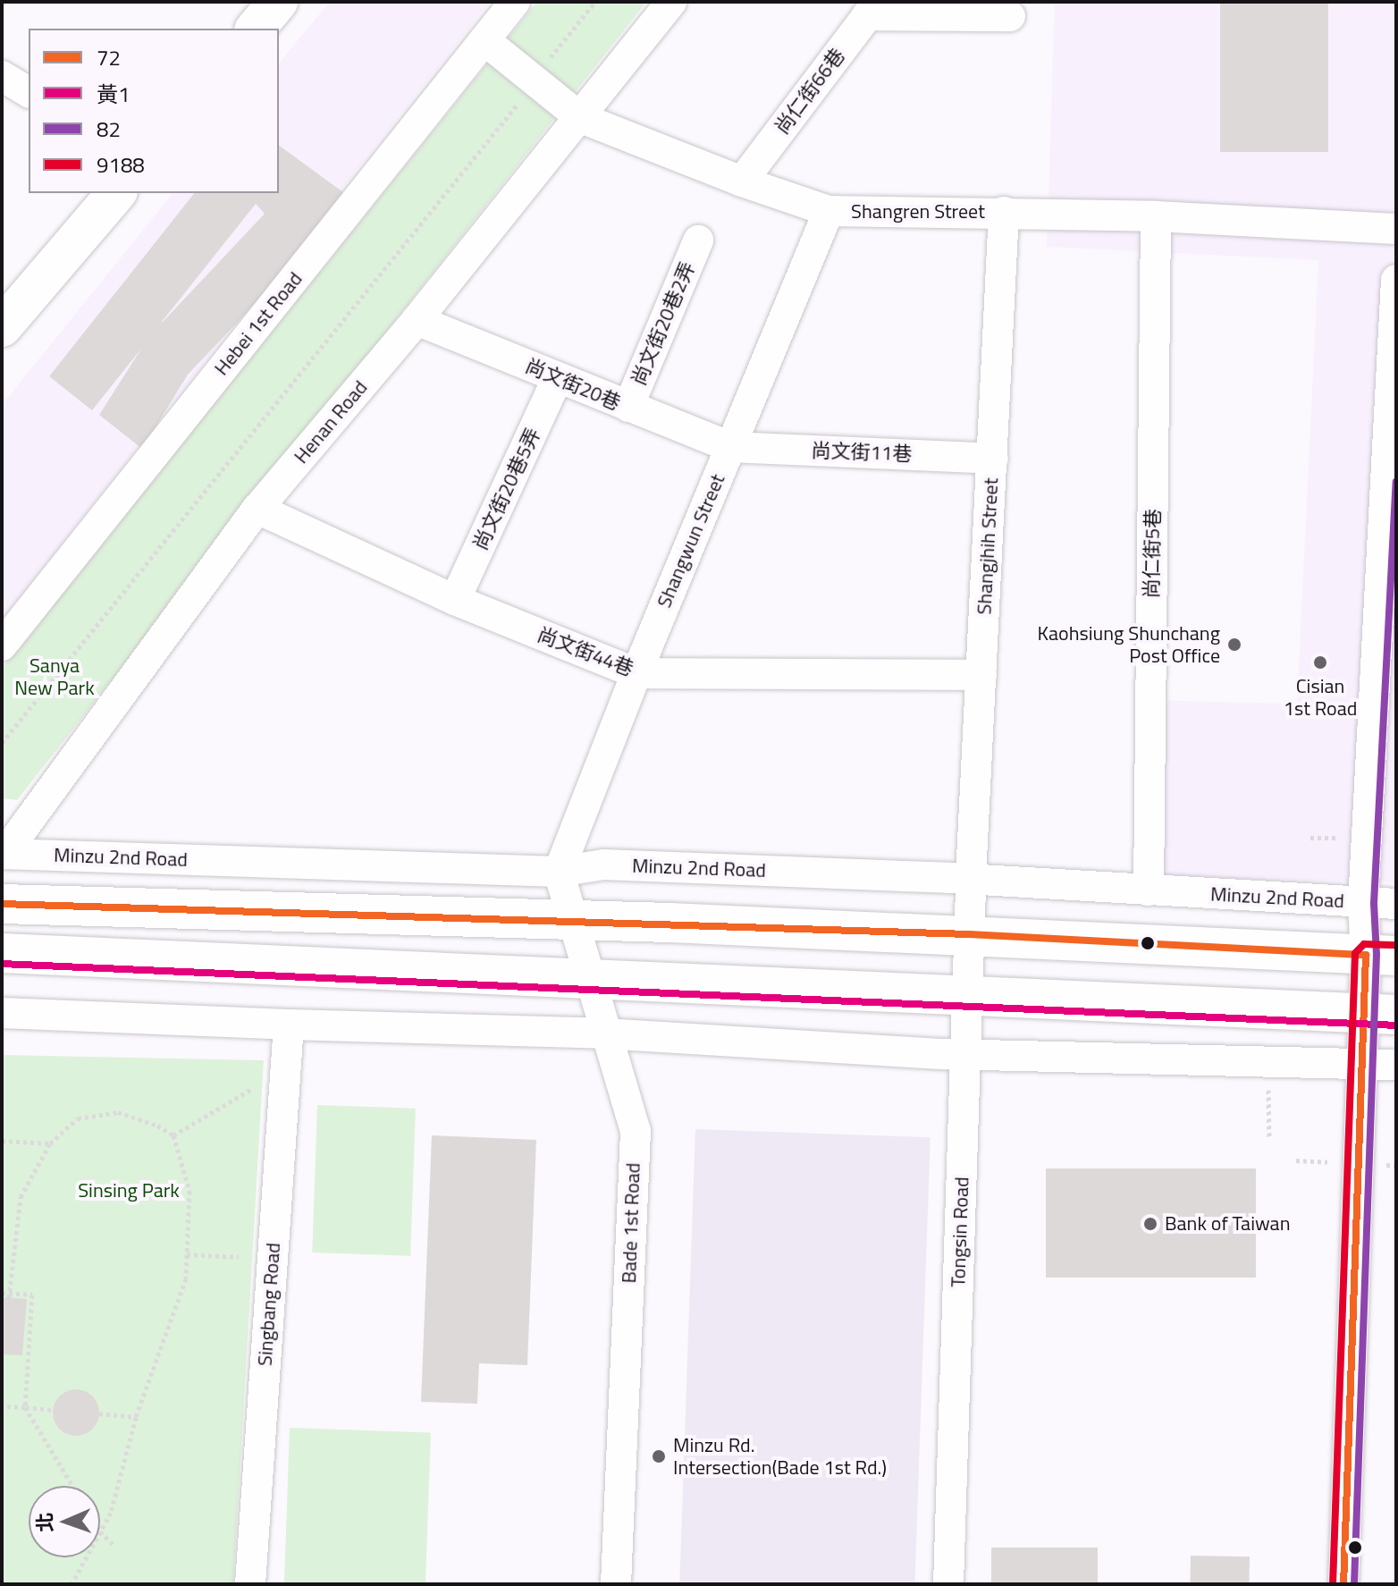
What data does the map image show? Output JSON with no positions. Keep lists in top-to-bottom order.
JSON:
{
  "streets": {
    "street": [
      "尚仁街66巷",
      "Shangren Street",
      "Hebei 1st Road",
      "尚文街20巷2弄",
      "尚文街20巷",
      "Henan Road",
      "尚文街11巷",
      "尚文街20巷5弄",
      "Shangwun Street",
      "Shangjhih Street",
      "尚仁街5巷",
      "尚文街44巷",
      "Minzu 2nd Road",
      "Bade 1st Road",
      "Tongsin Road",
      "Singbang Road"
    ]
  },
  "crossings": [
    ["尚仁街66巷", "Shangren Street"],
    ["Shangren Street", "Hebei 1st Road"],
    ["Shangren Street", "Henan Road"],
    ["Shangren Street", "Shangwun Street"],
    ["Shangren Street", "Shangjhih Street"],
    ["Shangren Street", "尚仁街5巷"],
    ["尚文街20巷2弄", "尚文街20巷"],
    ["尚文街20巷", "Henan Road"],
    ["尚文街20巷", "尚文街11巷"],
    ["尚文街20巷", "尚文街20巷5弄"],
    ["尚文街20巷", "Shangwun Street"],
    ["Henan Road", "尚文街44巷"],
    ["Henan Road", "Minzu 2nd Road"],
    ["尚文街11巷", "Shangwun Street"],
    ["尚文街11巷", "Shangjhih Street"],
    ["尚文街20巷5弄", "尚文街44巷"],
    ["Shangwun Street", "尚文街44巷"],
    ["Shangwun Street", "Minzu 2nd Road"],
    ["Shangwun Street", "Bade 1st Road"],
    ["Shangjhih Street", "尚文街44巷"],
    ["Shangjhih Street", "Minzu 2nd Road"],
    ["Shangjhih Street", "Tongsin Road"],
    ["尚仁街5巷", "Minzu 2nd Road"],
    ["Minzu 2nd Road", "Bade 1st Road"],
    ["Minzu 2nd Road", "Tongsin Road"]
  ],
  "parks": ["Sanya New Park", "Sinsing Park"],
  "places": [
    "Kaohsiung Shunchang Post Office",
    "Cisian 1st Road",
    "Bank of Taiwan",
    "Minzu Rd. Intersection(Bade 1st Rd.)"
  ],
  "lines": [
    "transit line 82",
    "transit line 72",
    "transit line 9188",
    "transit line 黃1"
  ],
  "legend": [
    "72",
    "黃1",
    "82",
    "9188"
  ],
  "north": "left"
}
